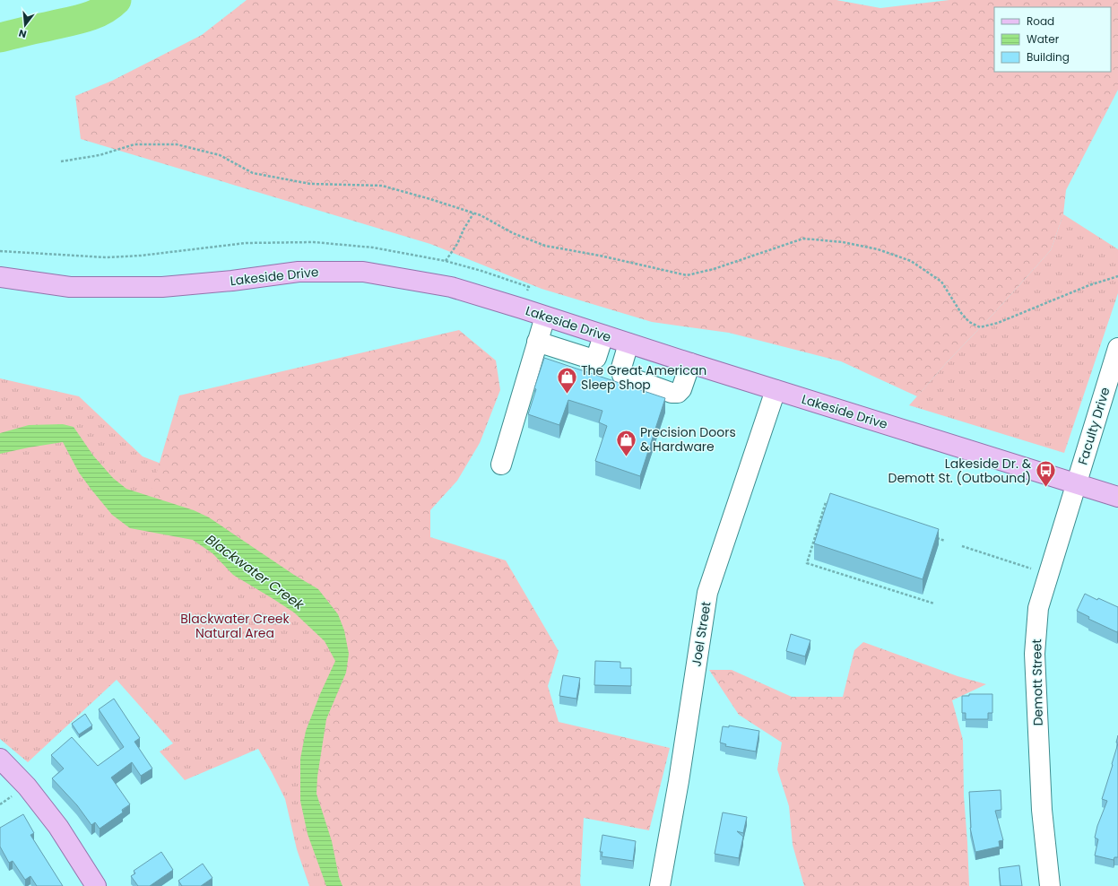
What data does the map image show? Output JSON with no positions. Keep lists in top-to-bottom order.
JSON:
{
  "streets": {
    "main road": ["Lakeside Drive"],
    "street": ["Faculty Drive", "Joel Street", "Demott Street"]
  },
  "crossings": [
    ["Lakeside Drive", "Faculty Drive"],
    ["Lakeside Drive", "Joel Street"],
    ["Lakeside Drive", "Demott Street"],
    ["Faculty Drive", "Demott Street"]
  ],
  "water": ["Blackwater Creek"],
  "parks": ["Blackwater Creek Natural Area"],
  "places": {
    "shop": ["The Great American Sleep Shop", "Precision Doors & Hardware"],
    "bus stop": ["Lakeside Dr. & Demott St. (Outbound)"]
  },
  "legend": ["Road", "Water", "Building"],
  "north": "bottom"
}
